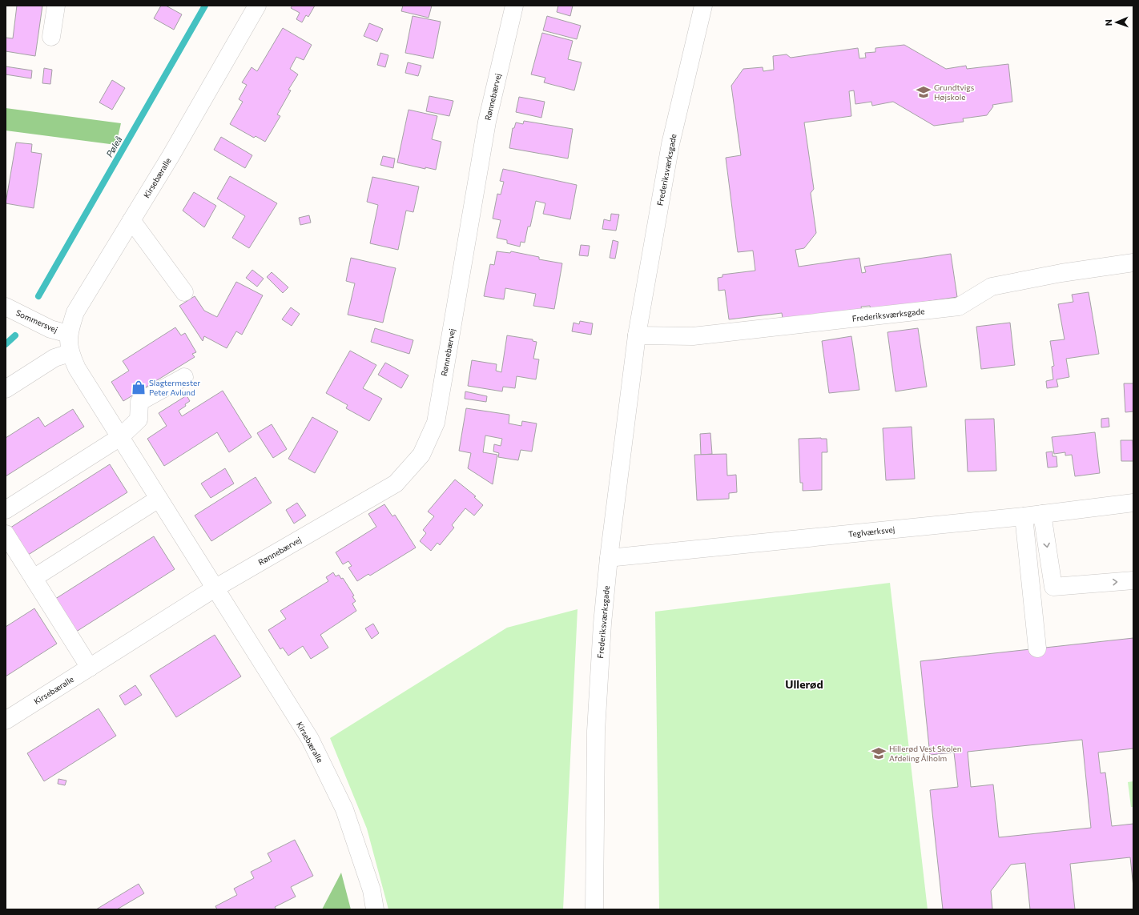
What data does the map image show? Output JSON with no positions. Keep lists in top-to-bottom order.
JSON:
{
  "streets": {
    "street": [
      "Rønnebærvej",
      "Frederiksværksgade",
      "Kirsebæralle",
      "Sommersvej",
      "Teglværksvej"
    ]
  },
  "crossings": [
    ["Rønnebærvej", "Kirsebæralle"],
    ["Frederiksværksgade", "Teglværksvej"],
    ["Kirsebæralle", "Sommersvej"]
  ],
  "districts": ["Ullerød"],
  "water": ["Pøleå"],
  "places": {
    "school or university": ["Grundtvigs Højskole", "Hillerød Vest Skolen Afdeling Ålholm"],
    "shop": ["Slagtermester Peter Avlund"]
  },
  "north": "left"
}
